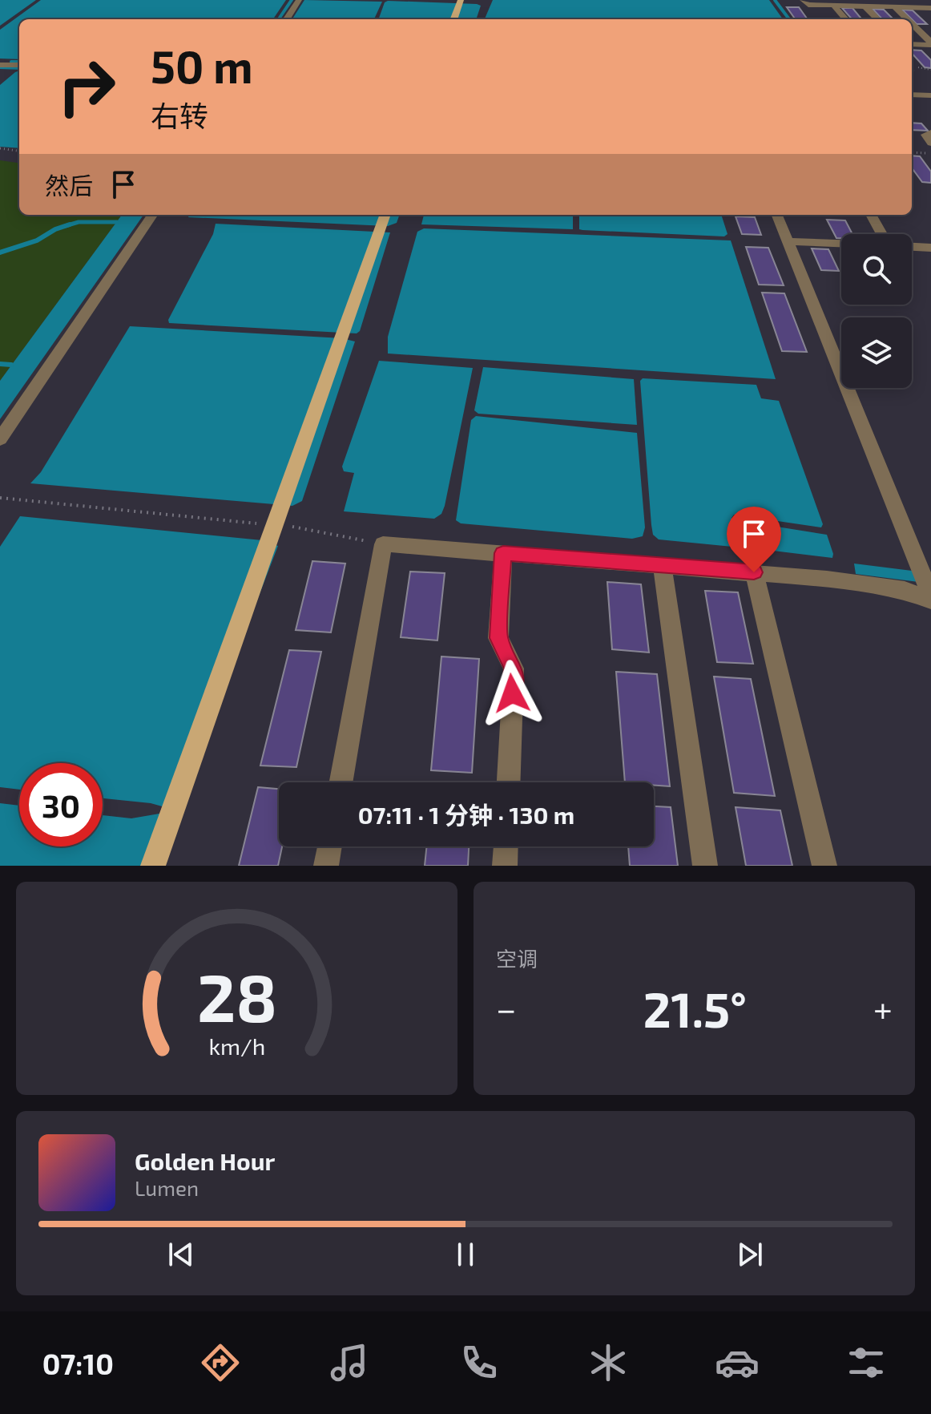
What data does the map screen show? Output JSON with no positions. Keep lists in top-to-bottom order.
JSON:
{
  "page": {
    "turn": ["50 m", "右转"],
    "then": "然后",
    "limit": "30",
    "trip": "07:11 · 1 分钟 · 130 m",
    "tile": "空调",
    "heat": ["−", "21.5°", "+"],
    "song": ["Golden Hour", "Lumen"],
    "tabs": "07:10",
    "gauge": ["28", "km/h"]
  }
}
